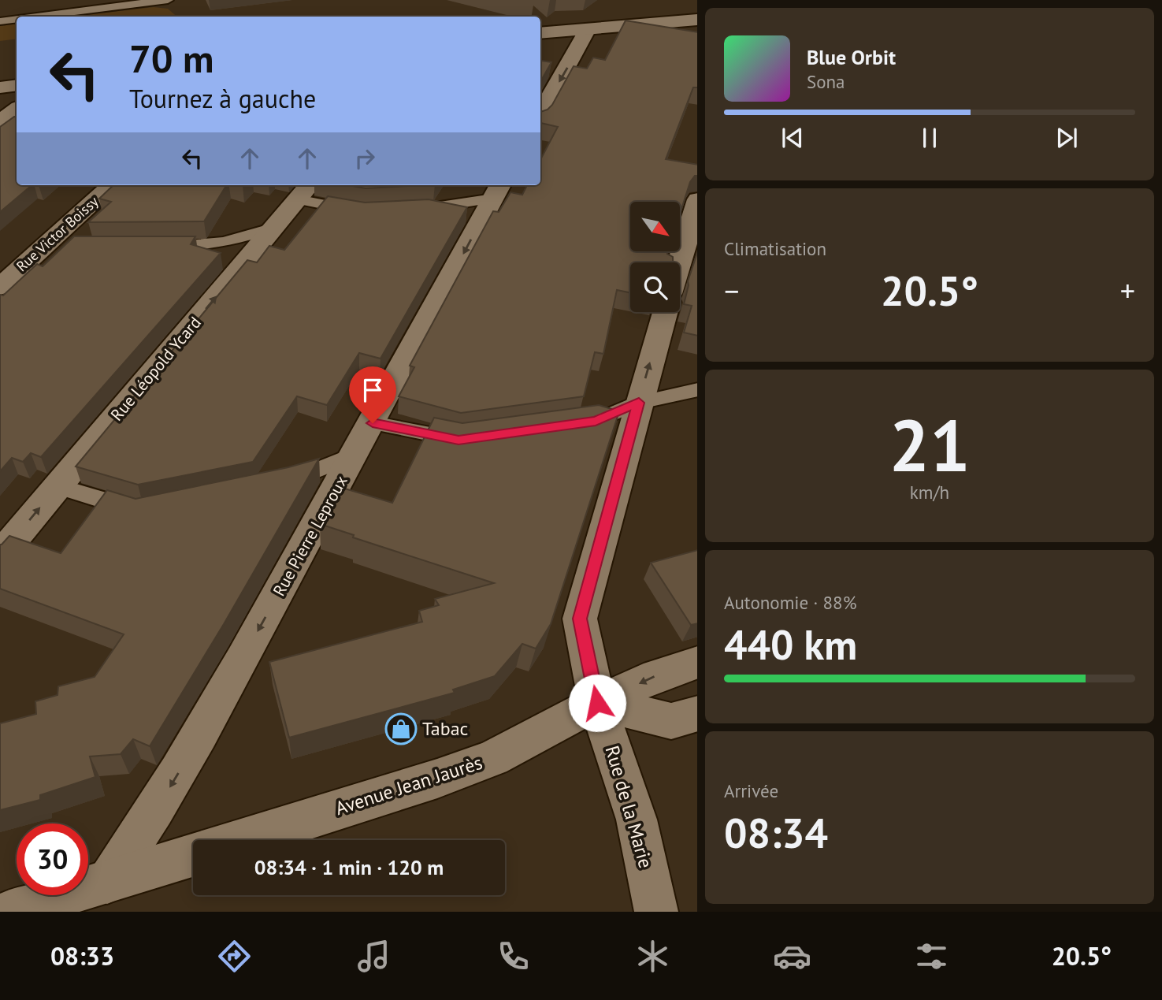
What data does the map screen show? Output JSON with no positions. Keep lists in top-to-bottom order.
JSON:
{
  "streets": {
    "street": [
      "Rue Victor Boissy",
      "Rue Léopold Ycard",
      "Rue Pierre Leproux",
      "Avenue Jean Jaurès",
      "Rue de la Marie"
    ]
  },
  "crossings": [
    ["Avenue Jean Jaurès", "Rue de la Marie"]
  ],
  "one_way": ["Rue Léopold Ycard", "Rue Pierre Leproux"],
  "places": {
    "shop": ["Tabac"]
  },
  "north": "bottom right",
  "page": {
    "turn": ["70 m", "Tournez à gauche"],
    "song": ["Blue Orbit", "Sona"],
    "tile": [
      "Climatisation",
      ["21", "km/h"],
      ["Autonomie · 88%", "440 km"],
      ["Arrivée", "08:34"]
    ],
    "heat": ["−", "20.5°", "+"],
    "limit": "30",
    "trip": "08:34 · 1 min · 120 m",
    "tabs": ["08:33", "20.5°"]
  }
}
